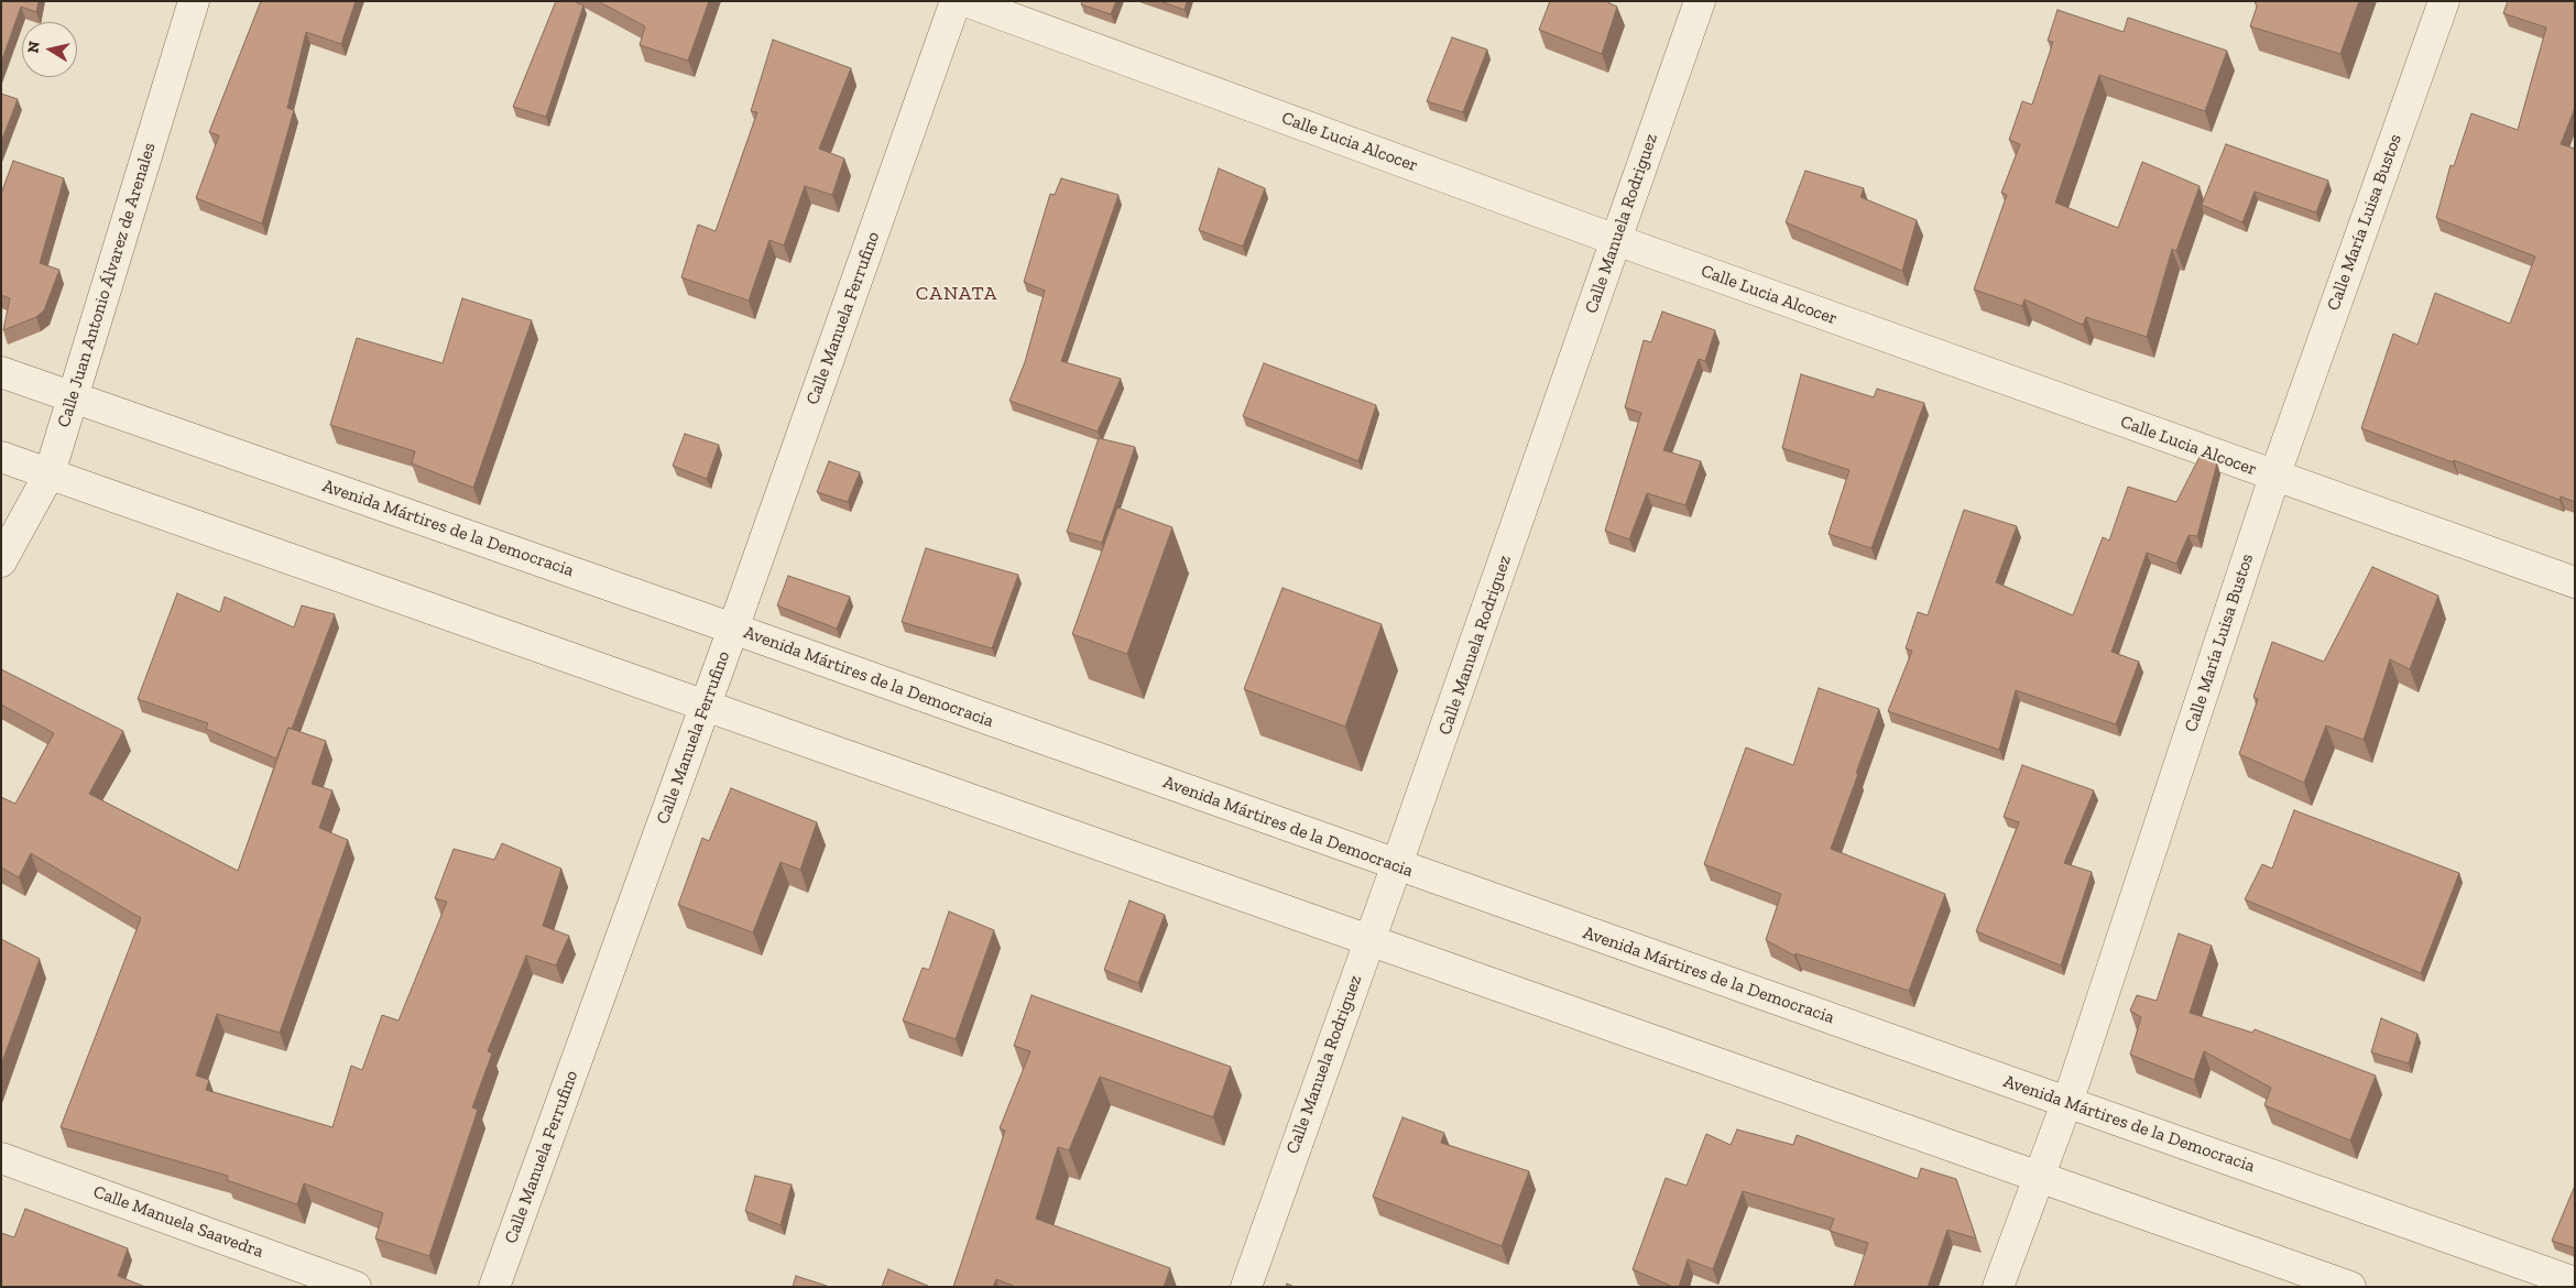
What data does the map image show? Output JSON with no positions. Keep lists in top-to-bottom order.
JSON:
{
  "streets": {
    "street": [
      "Calle Lucia Alcocer",
      "Calle María Luisa Bustos",
      "Calle Manuela Rodriguez",
      "Calle Juan Antonio Álvarez de Arenales",
      "Calle Manuela Ferrufino",
      "Avenida Mártires de la Democracia",
      "Calle Manuela Saavedra"
    ]
  },
  "crossings": [
    ["Calle Lucia Alcocer", "Calle María Luisa Bustos"],
    ["Calle Lucia Alcocer", "Calle Manuela Rodriguez"],
    ["Calle María Luisa Bustos", "Avenida Mártires de la Democracia"],
    ["Calle Manuela Rodriguez", "Avenida Mártires de la Democracia"],
    ["Calle Juan Antonio Álvarez de Arenales", "Avenida Mártires de la Democracia"],
    ["Calle Manuela Ferrufino", "Avenida Mártires de la Democracia"]
  ],
  "districts": ["CANATA"],
  "north": "left"
}
